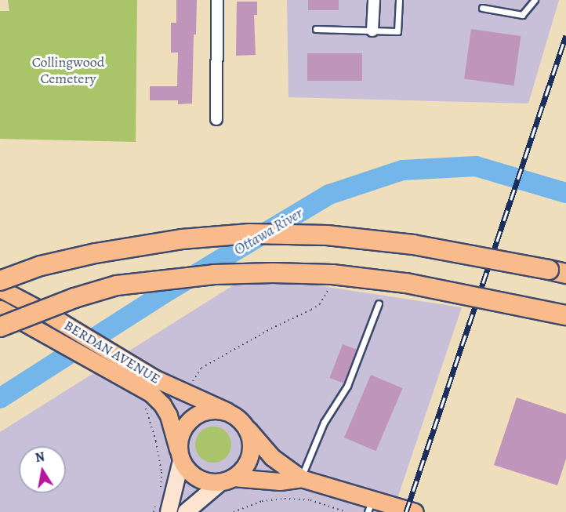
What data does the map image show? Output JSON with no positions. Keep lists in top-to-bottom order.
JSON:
{
  "streets": {
    "main road": ["BERDAN AVENUE"]
  },
  "water": ["Ottawa River"],
  "parks": ["Collingwood Cemetery"],
  "north": "top"
}
